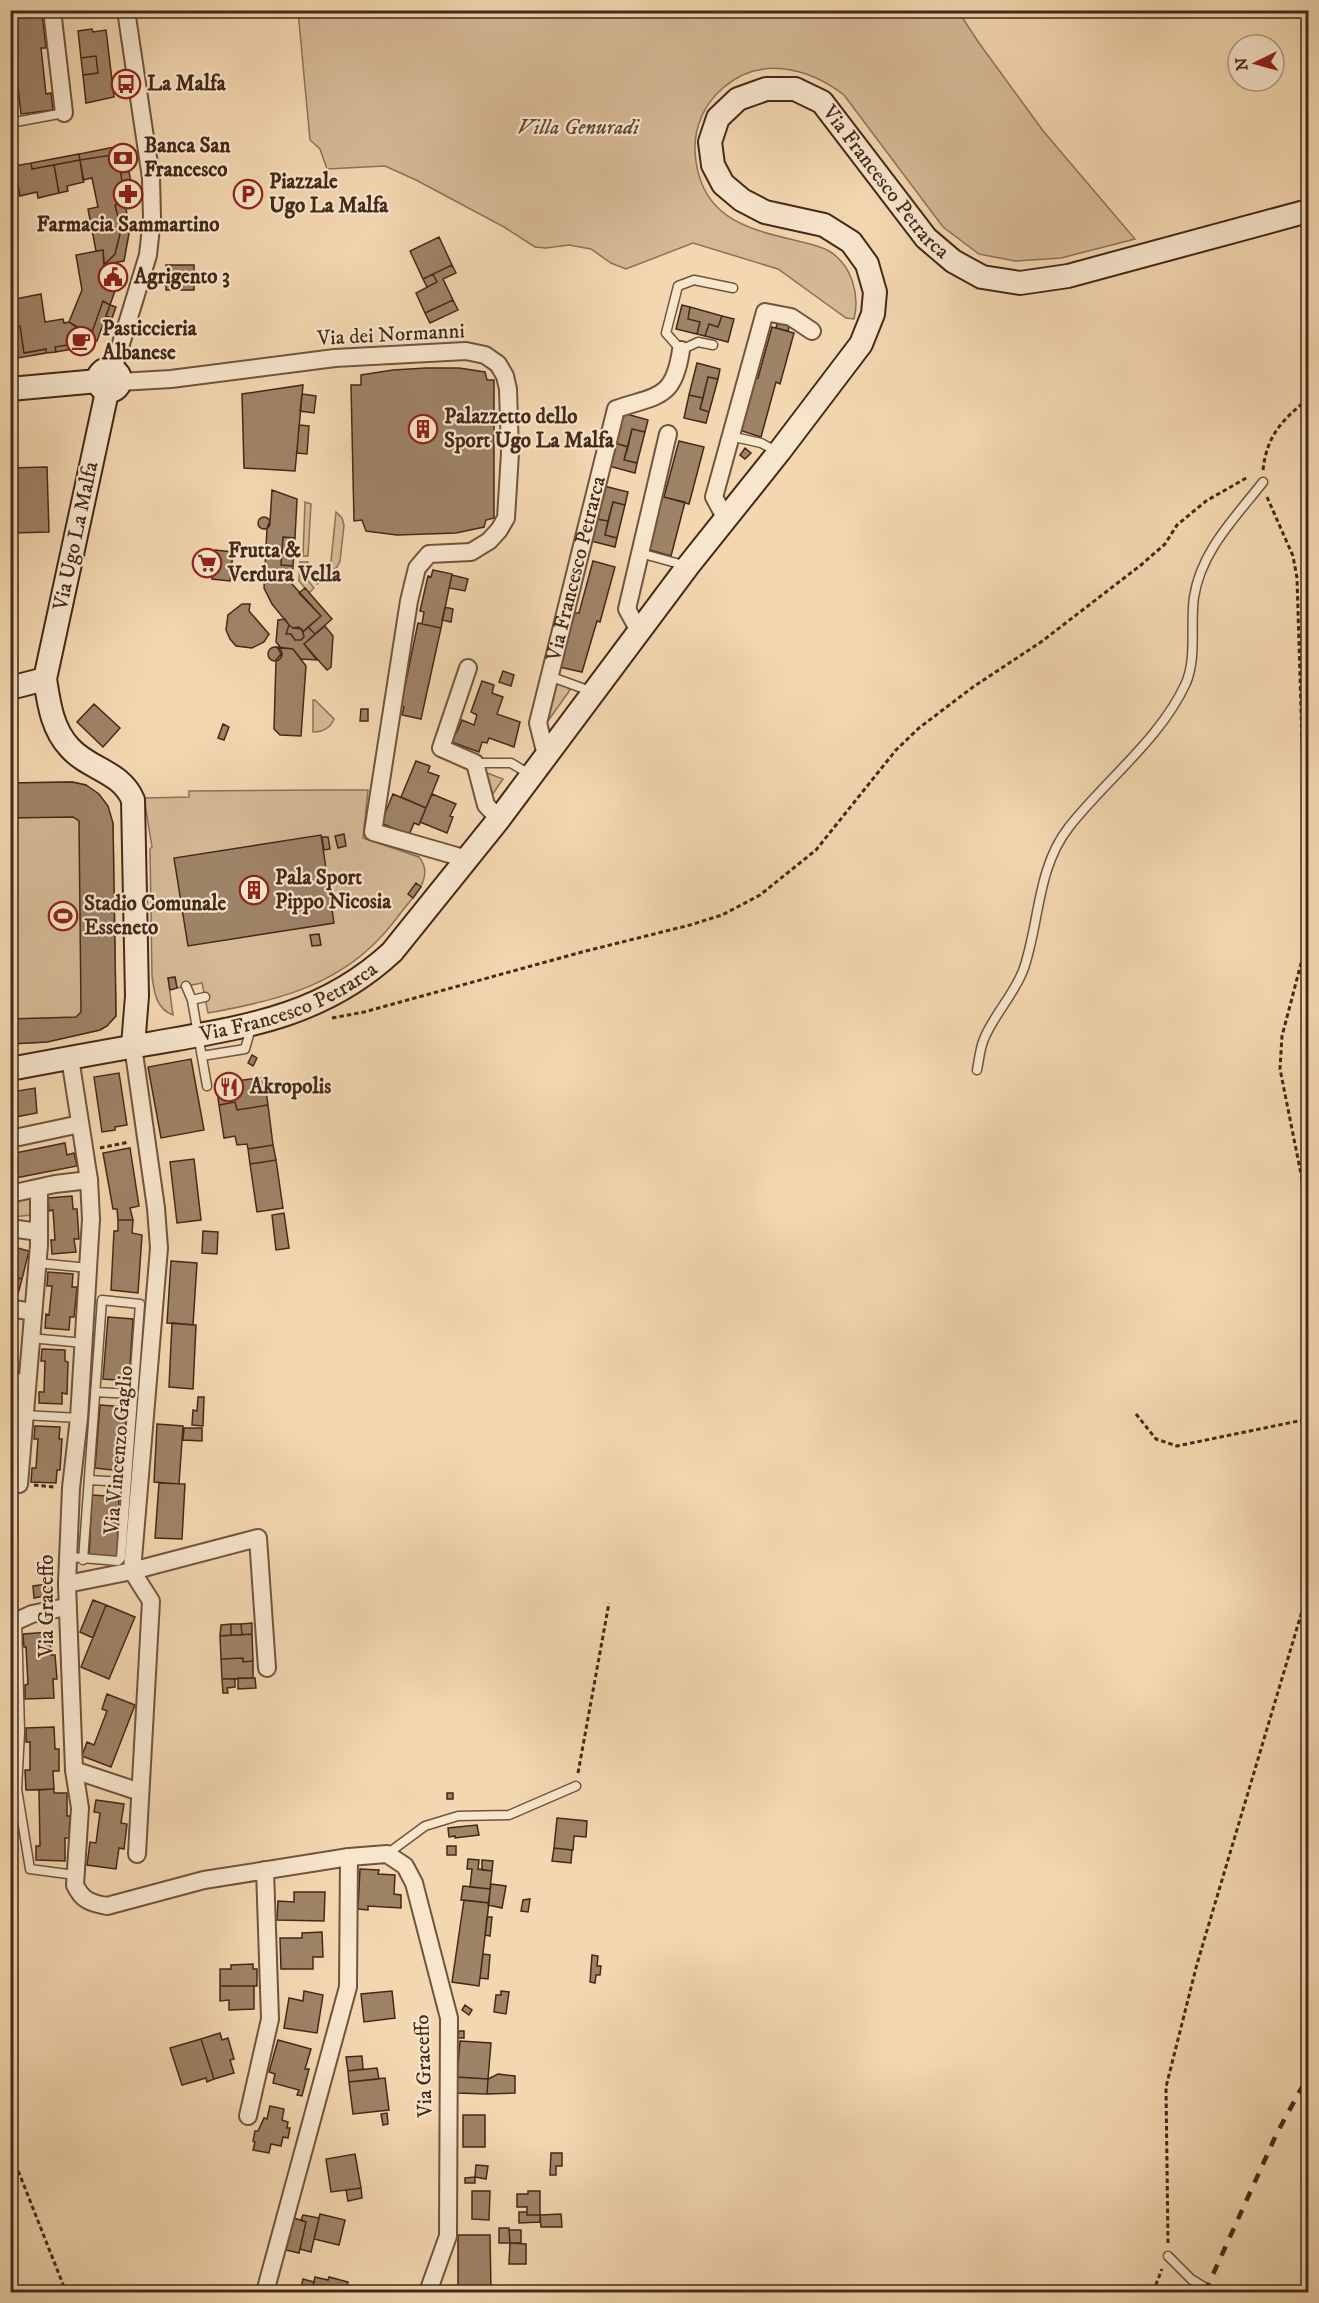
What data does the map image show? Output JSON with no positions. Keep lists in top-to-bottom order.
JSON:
{
  "streets": {
    "main road": ["Via Francesco Petrarca", "Via Ugo La Malfa"],
    "street": ["Via dei Normanni", "Via Vincenzo Gaglio", "Via Graceffo"]
  },
  "crossings": [
    ["Via Francesco Petrarca", "Via dei Normanni"],
    ["Via Francesco Petrarca", "Via Vincenzo Gaglio"],
    ["Via Francesco Petrarca", "Via Graceffo"],
    ["Via dei Normanni", "Via Ugo La Malfa"]
  ],
  "parks": ["Villa Genuradi"],
  "places": {
    "bus stop": ["La Malfa"],
    "bank": ["Banca San Francesco"],
    "pharmacy": ["Farmacia Sammartino"],
    "parking": ["Piazzale Ugo La Malfa"],
    "public building": ["Agrigento 3"],
    "cafe": ["Pasticcieria Albanese"],
    "building": ["Palazzetto dello Sport Ugo La Malfa", "Pala Sport Pippo Nicosia"],
    "supermarket": ["Frutta & Verdura Vella"],
    "sports": ["Stadio Comunale Esseneto"],
    "restaurant": ["Akropolis"]
  },
  "north": "left"
}
